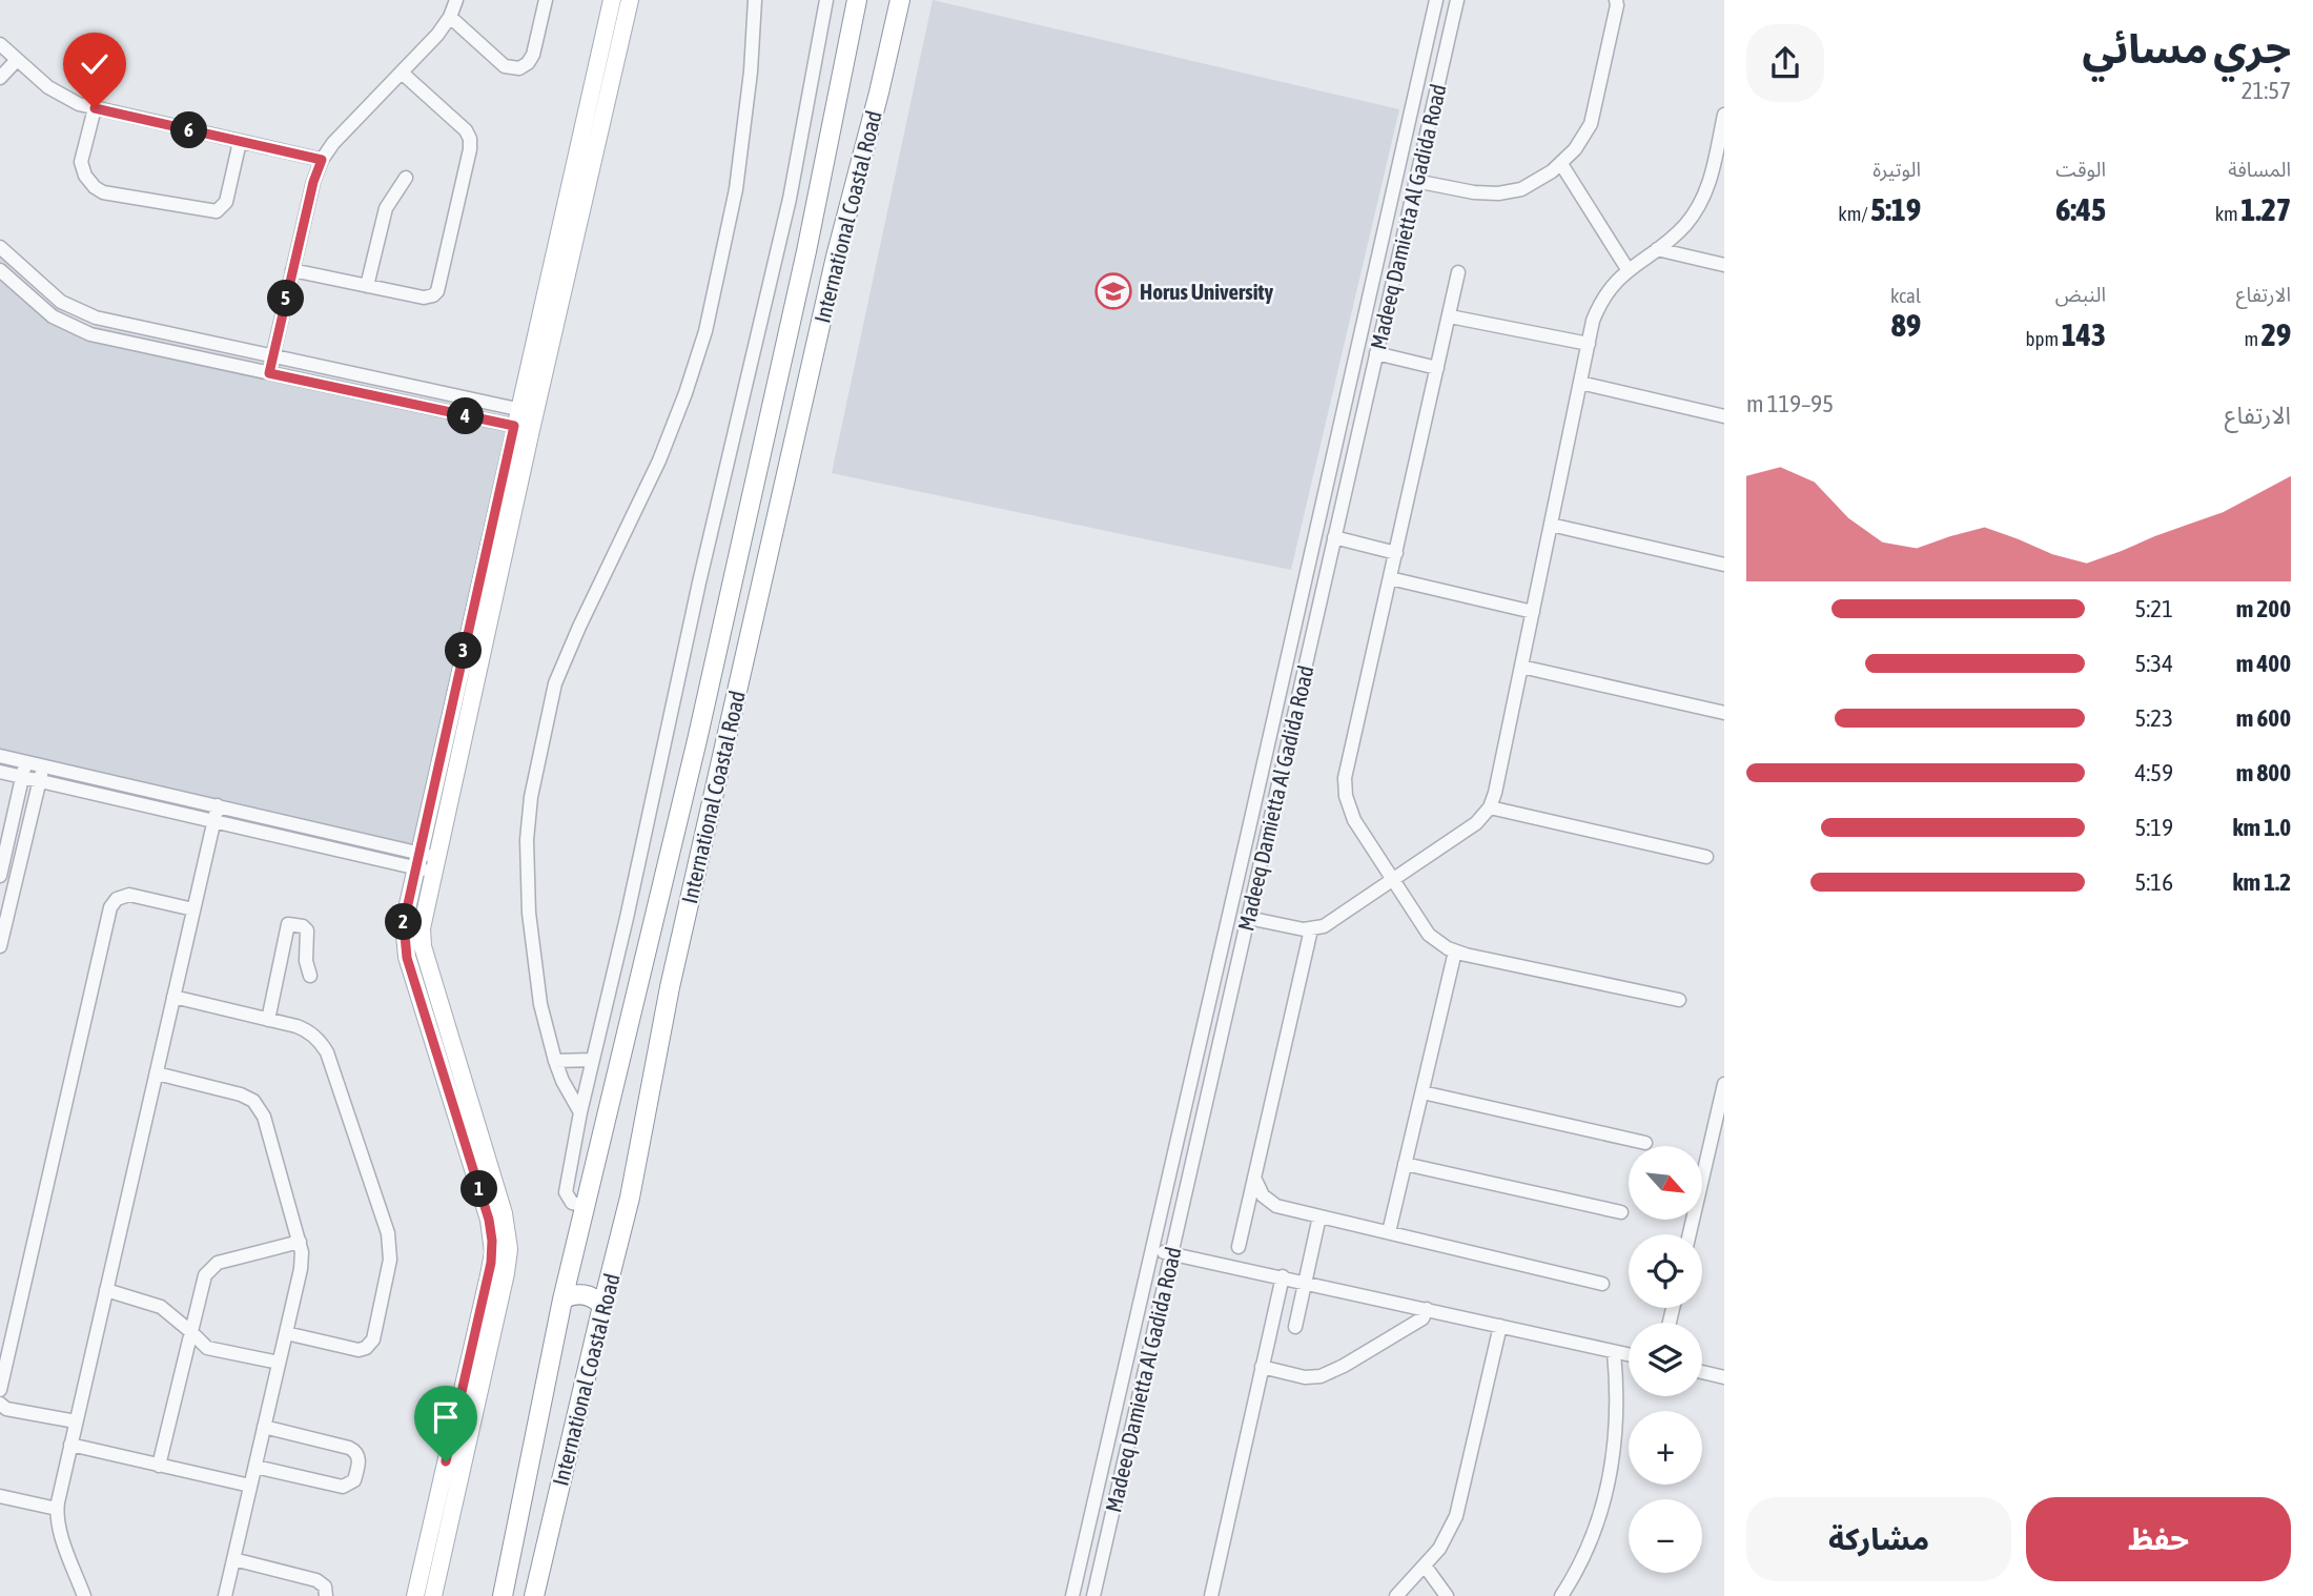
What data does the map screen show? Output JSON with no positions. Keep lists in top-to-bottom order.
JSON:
{
  "streets": {
    "highway": ["International Coastal Road"],
    "street": ["Madeeq Damietta Al Gadida Road"]
  },
  "places": {
    "school or university": ["Horus University"]
  },
  "north": "bottom right",
  "page": {
    "heading": ["جري مسائي", "21:57"],
    "pins": [
      "6",
      "5",
      "4",
      "3",
      "2",
      "1"
    ],
    "stats": [
      ["المسافة", "1.27 km"],
      ["الوقت", "6:45"],
      ["الوتيرة", "5:19 /km"],
      ["الارتفاع", "29 m"],
      ["النبض", "143 bpm"],
      ["kcal", "89"]
    ],
    "chart": ["الارتفاع", "95–119 m"],
    "list": [
      {
        "name": "200 m",
        "note": "5:21"
      },
      {
        "name": "400 m",
        "note": "5:34"
      },
      {
        "name": "600 m",
        "note": "5:23"
      },
      {
        "name": "800 m",
        "note": "4:59"
      },
      {
        "name": "1.0 km",
        "note": "5:19"
      },
      {
        "name": "1.2 km",
        "note": "5:16"
      }
    ],
    "map_buttons": ["+", "−"],
    "buttons": ["حفظ", "مشاركة"]
  }
}
